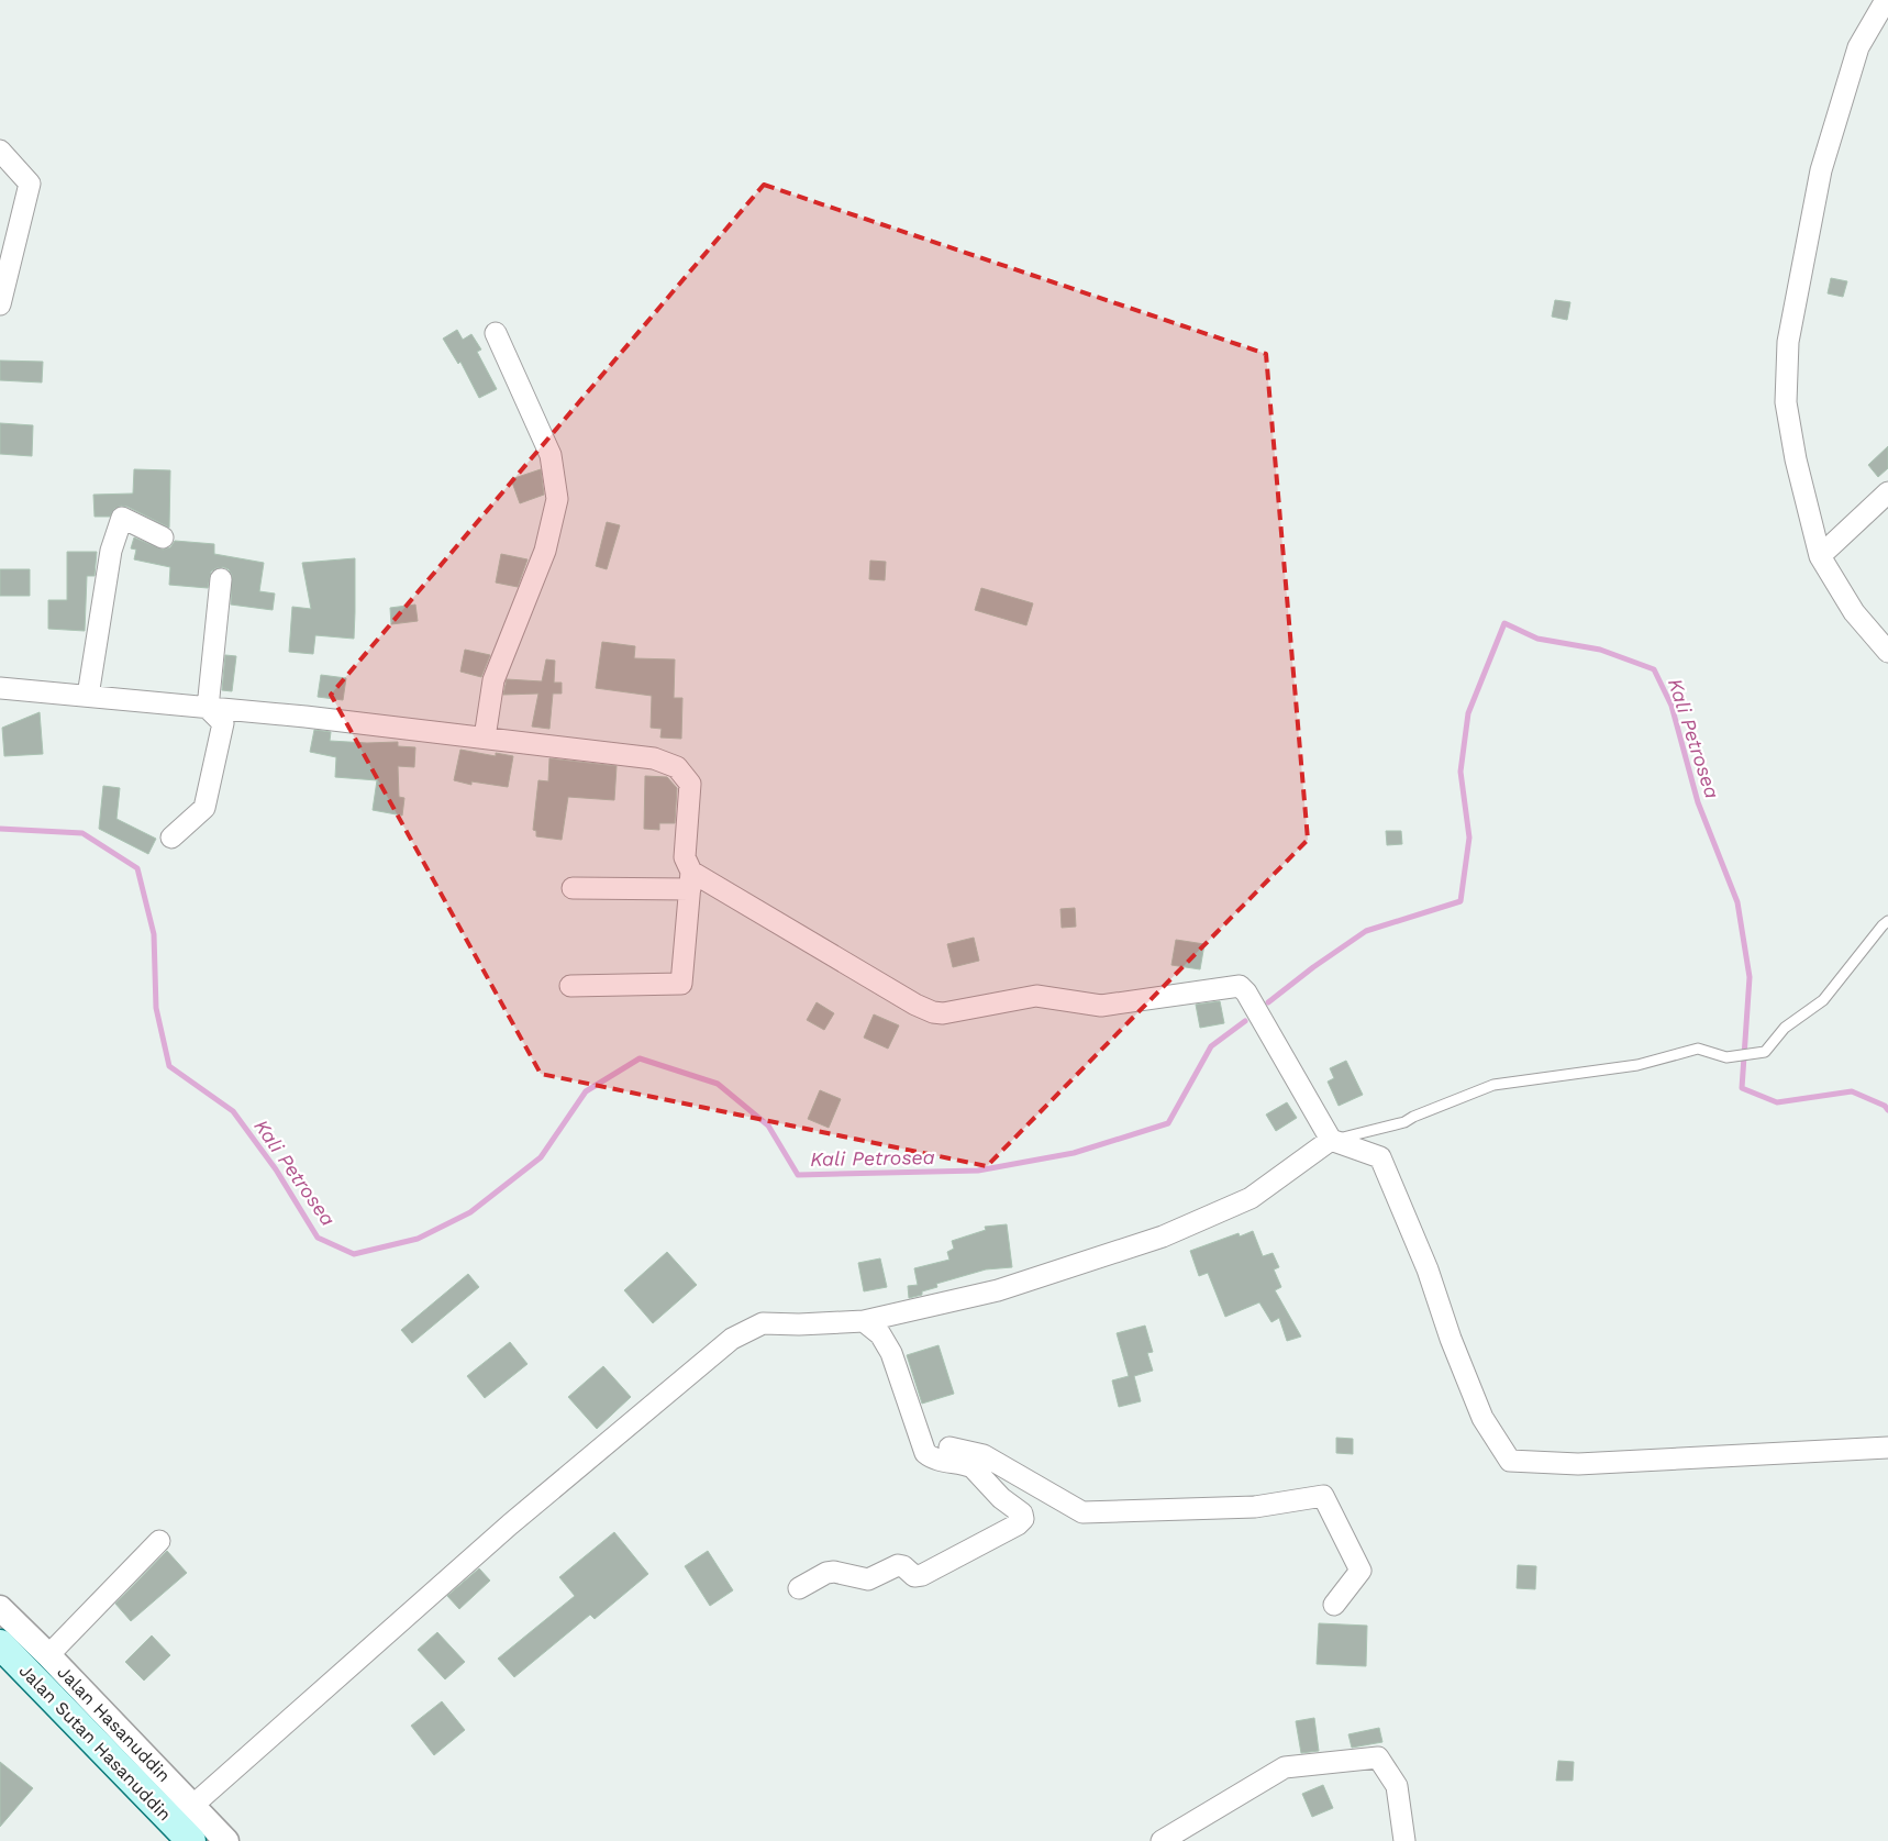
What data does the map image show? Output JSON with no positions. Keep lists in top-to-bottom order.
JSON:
{
  "streets": {
    "main road": ["Jalan Sutan Hasanuddin"],
    "street": ["Jalan Hasanuddin"]
  },
  "water": ["Kali Petrosea"]
}
